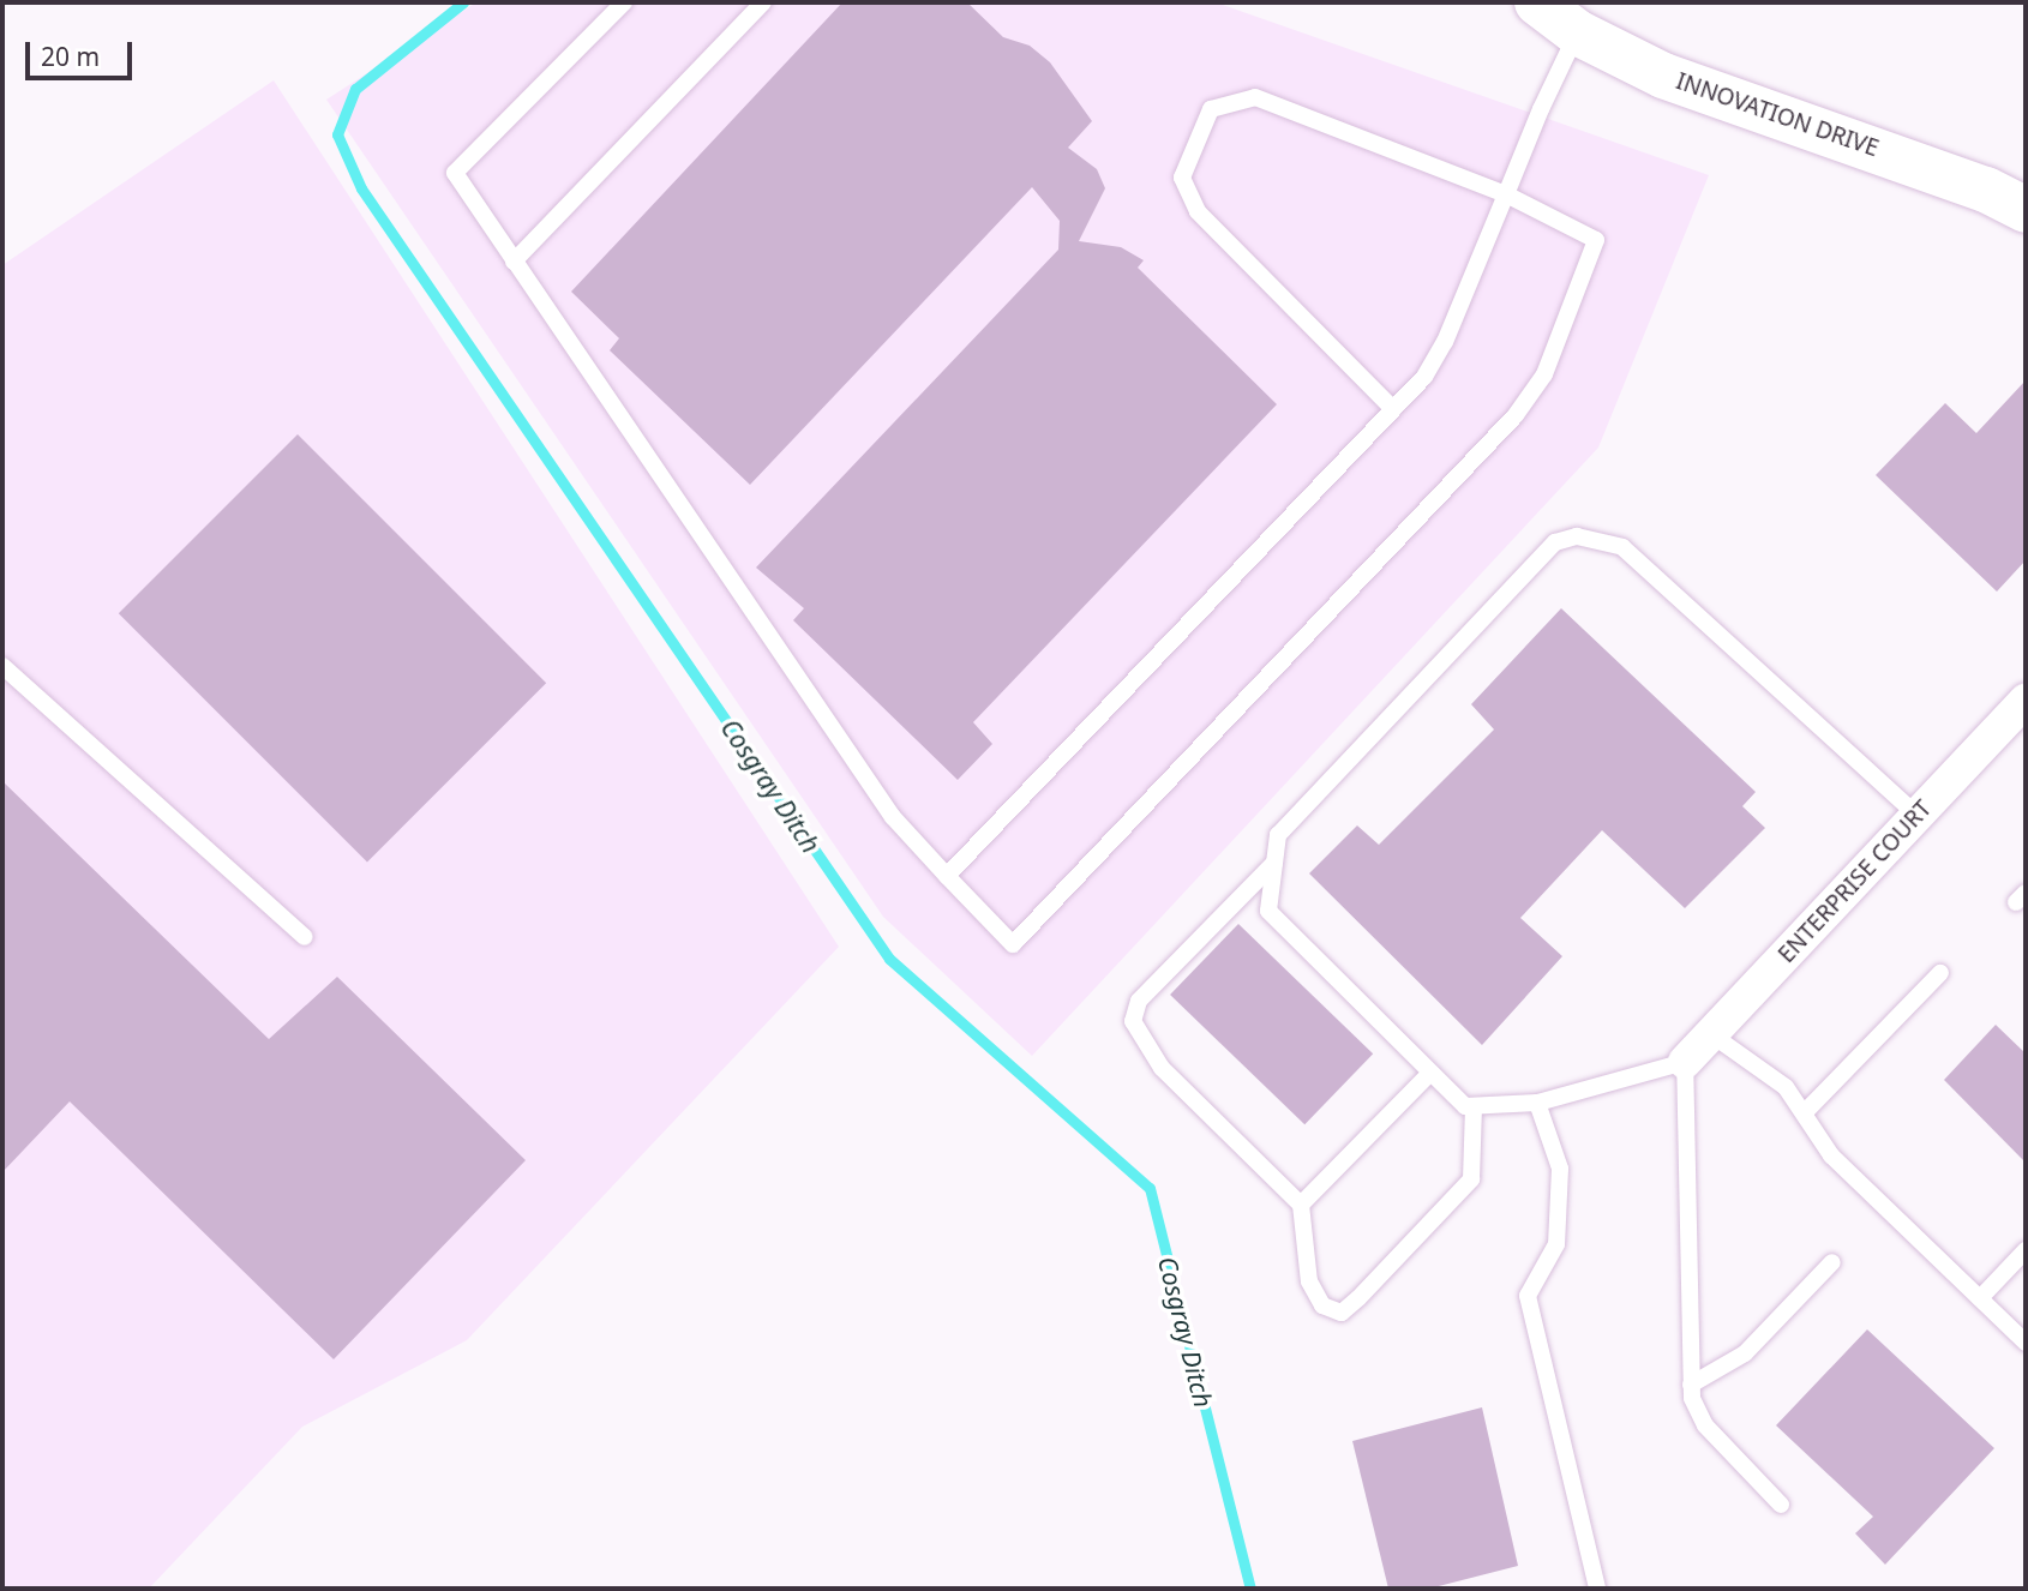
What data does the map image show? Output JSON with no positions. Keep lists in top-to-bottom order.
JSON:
{
  "streets": {
    "street": ["INNOVATION DRIVE", "ENTERPRISE COURT"]
  },
  "water": ["Cosgray Ditch"],
  "scale_bar": "20 m"
}
